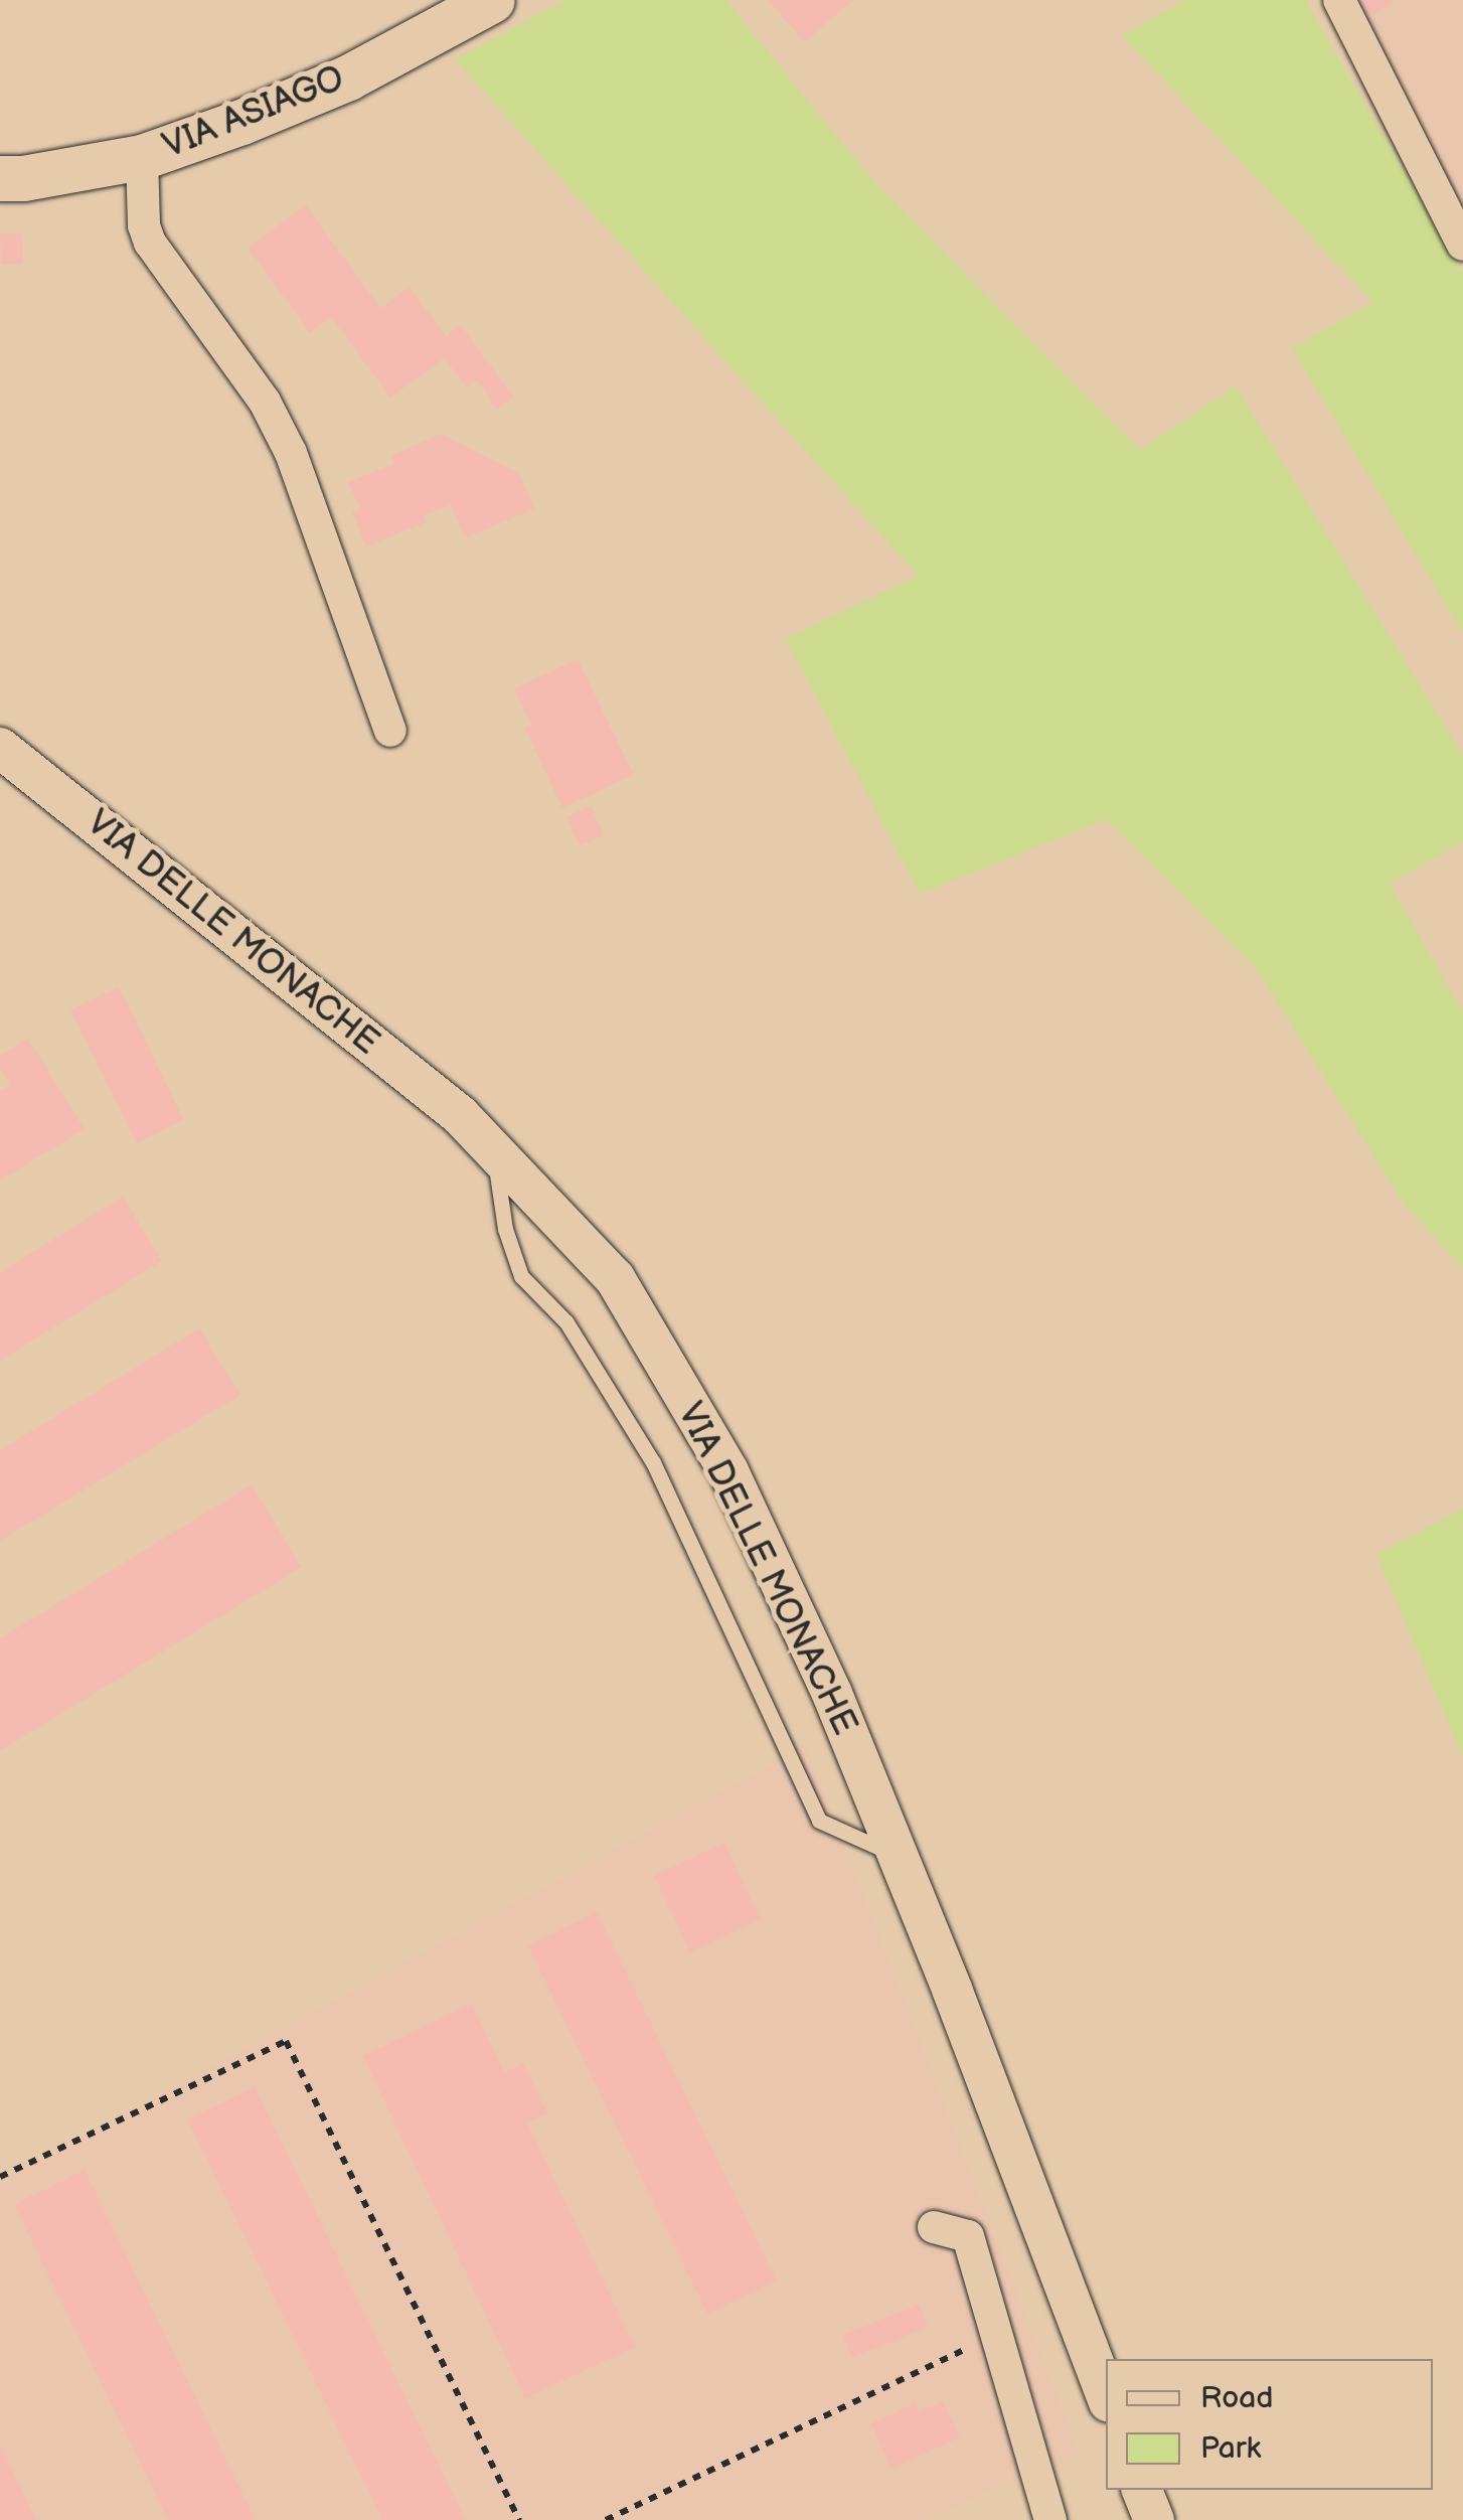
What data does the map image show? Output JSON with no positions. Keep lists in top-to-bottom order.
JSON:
{
  "streets": {
    "main road": ["VIA ASIAGO"],
    "street": ["VIA DELLE MONACHE"]
  },
  "legend": ["Road", "Park"]
}
